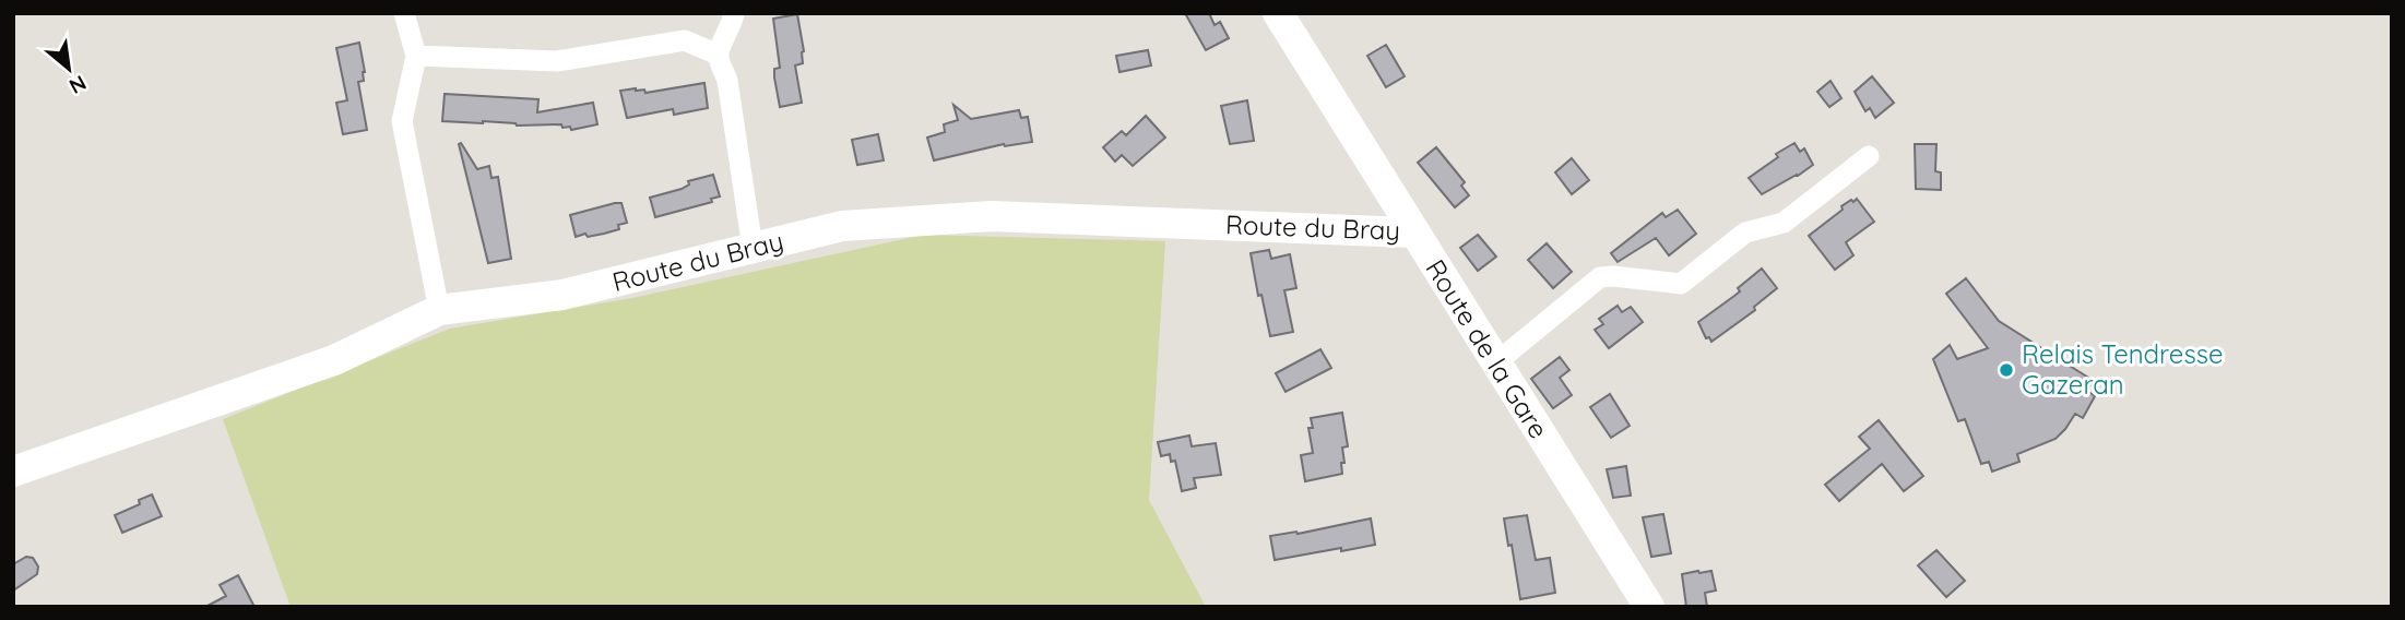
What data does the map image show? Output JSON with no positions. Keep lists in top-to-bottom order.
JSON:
{
  "streets": {
    "street": ["Route du Bray", "Route de la Gare"]
  },
  "crossings": [
    ["Route du Bray", "Route de la Gare"]
  ],
  "places": ["Relais Tendresse Gazeran"],
  "north": "bottom right"
}
